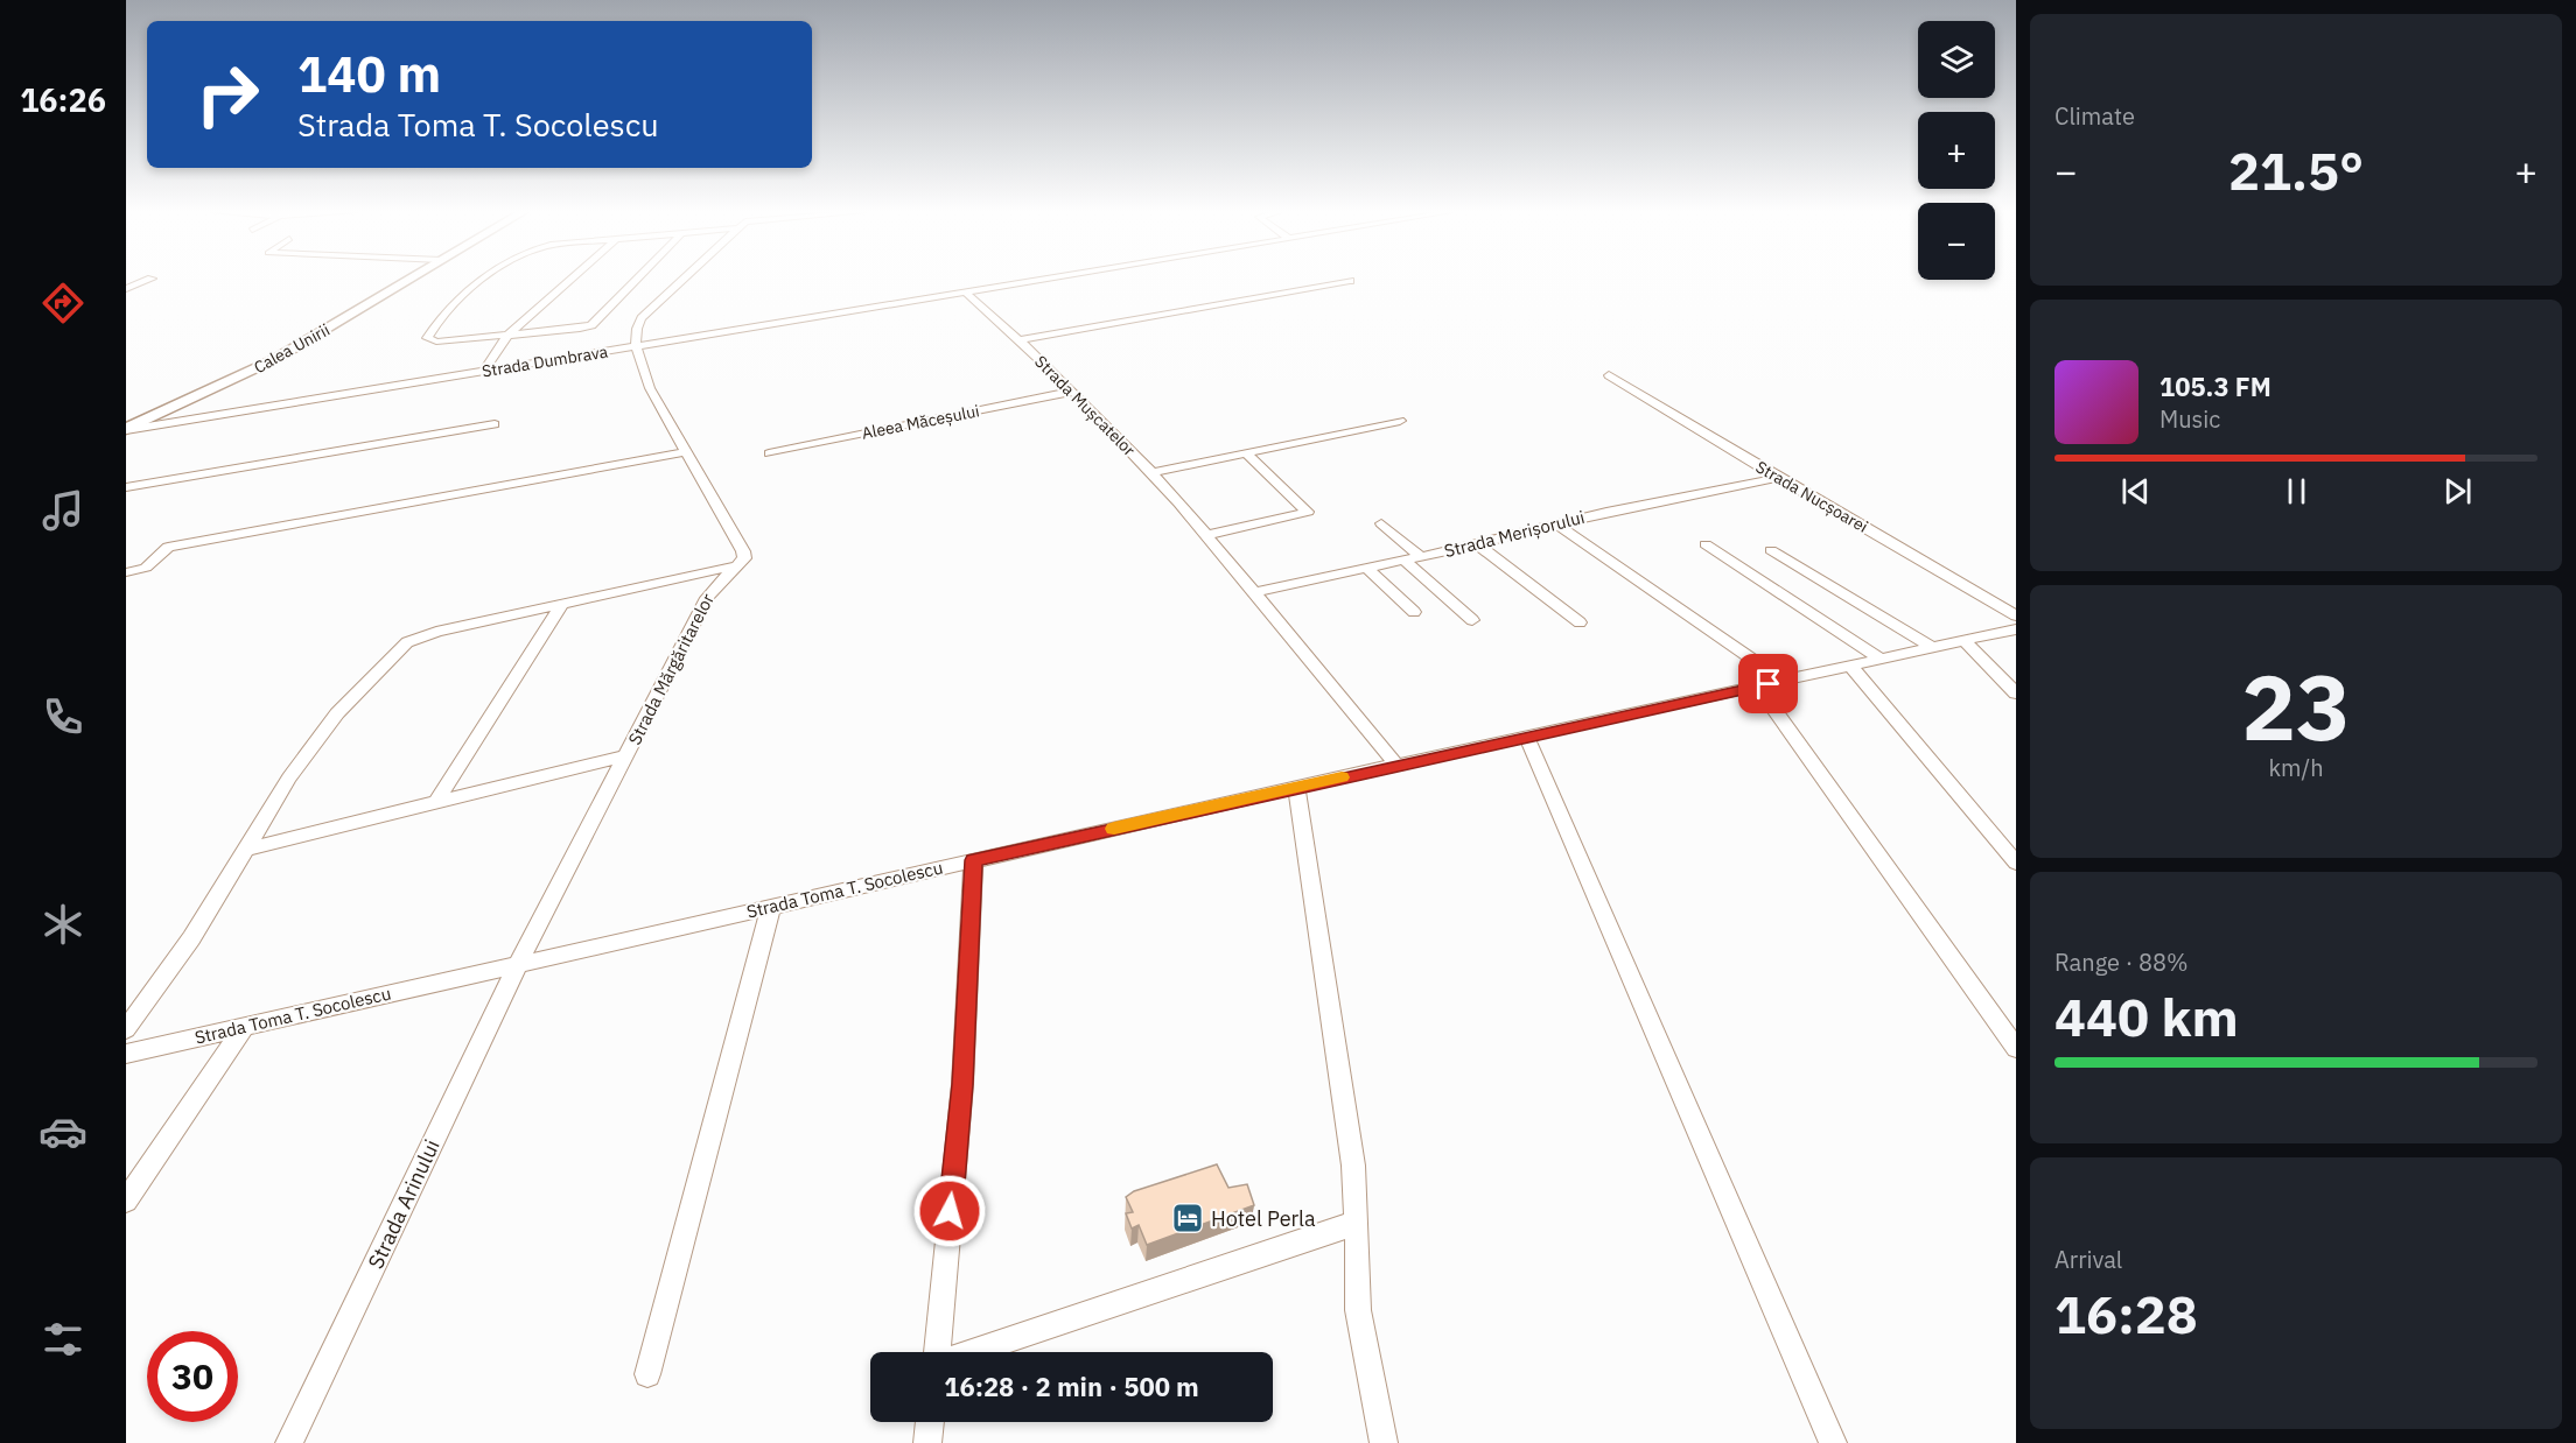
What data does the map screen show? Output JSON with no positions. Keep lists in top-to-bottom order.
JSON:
{
  "streets": {
    "main road": ["Calea Unirii"],
    "street": [
      "Strada Dumbrava",
      "Strada Mușcatelor",
      "Aleea Măceșului",
      "Strada Nucșoarei",
      "Strada Merișorului",
      "Strada Mărgăritarelor",
      "Strada Toma T. Socolescu",
      "Strada Arinului"
    ]
  },
  "crossings": [
    ["Calea Unirii", "Strada Dumbrava"],
    ["Strada Dumbrava", "Strada Mușcatelor"],
    ["Strada Mușcatelor", "Aleea Măceșului"],
    ["Strada Mușcatelor", "Strada Merișorului"],
    ["Strada Mușcatelor", "Strada Toma T. Socolescu"],
    ["Strada Nucșoarei", "Strada Merișorului"],
    ["Strada Mărgăritarelor", "Strada Toma T. Socolescu"],
    ["Strada Mărgăritarelor", "Strada Arinului"],
    ["Strada Toma T. Socolescu", "Strada Arinului"]
  ],
  "places": {
    "hotel": ["Hotel Perla"]
  },
  "page": {
    "tabs": "16:26",
    "tile": [
      "Climate",
      ["23", "km/h"],
      ["Range · 88%", "440 km"],
      ["Arrival", "16:28"]
    ],
    "map_buttons": ["+", "−"],
    "turn": ["140 m", "Strada Toma T. Socolescu"],
    "heat": ["−", "21.5°", "+"],
    "song": ["105.3 FM", "Music"],
    "limit": "30",
    "trip": "16:28 · 2 min · 500 m"
  }
}
